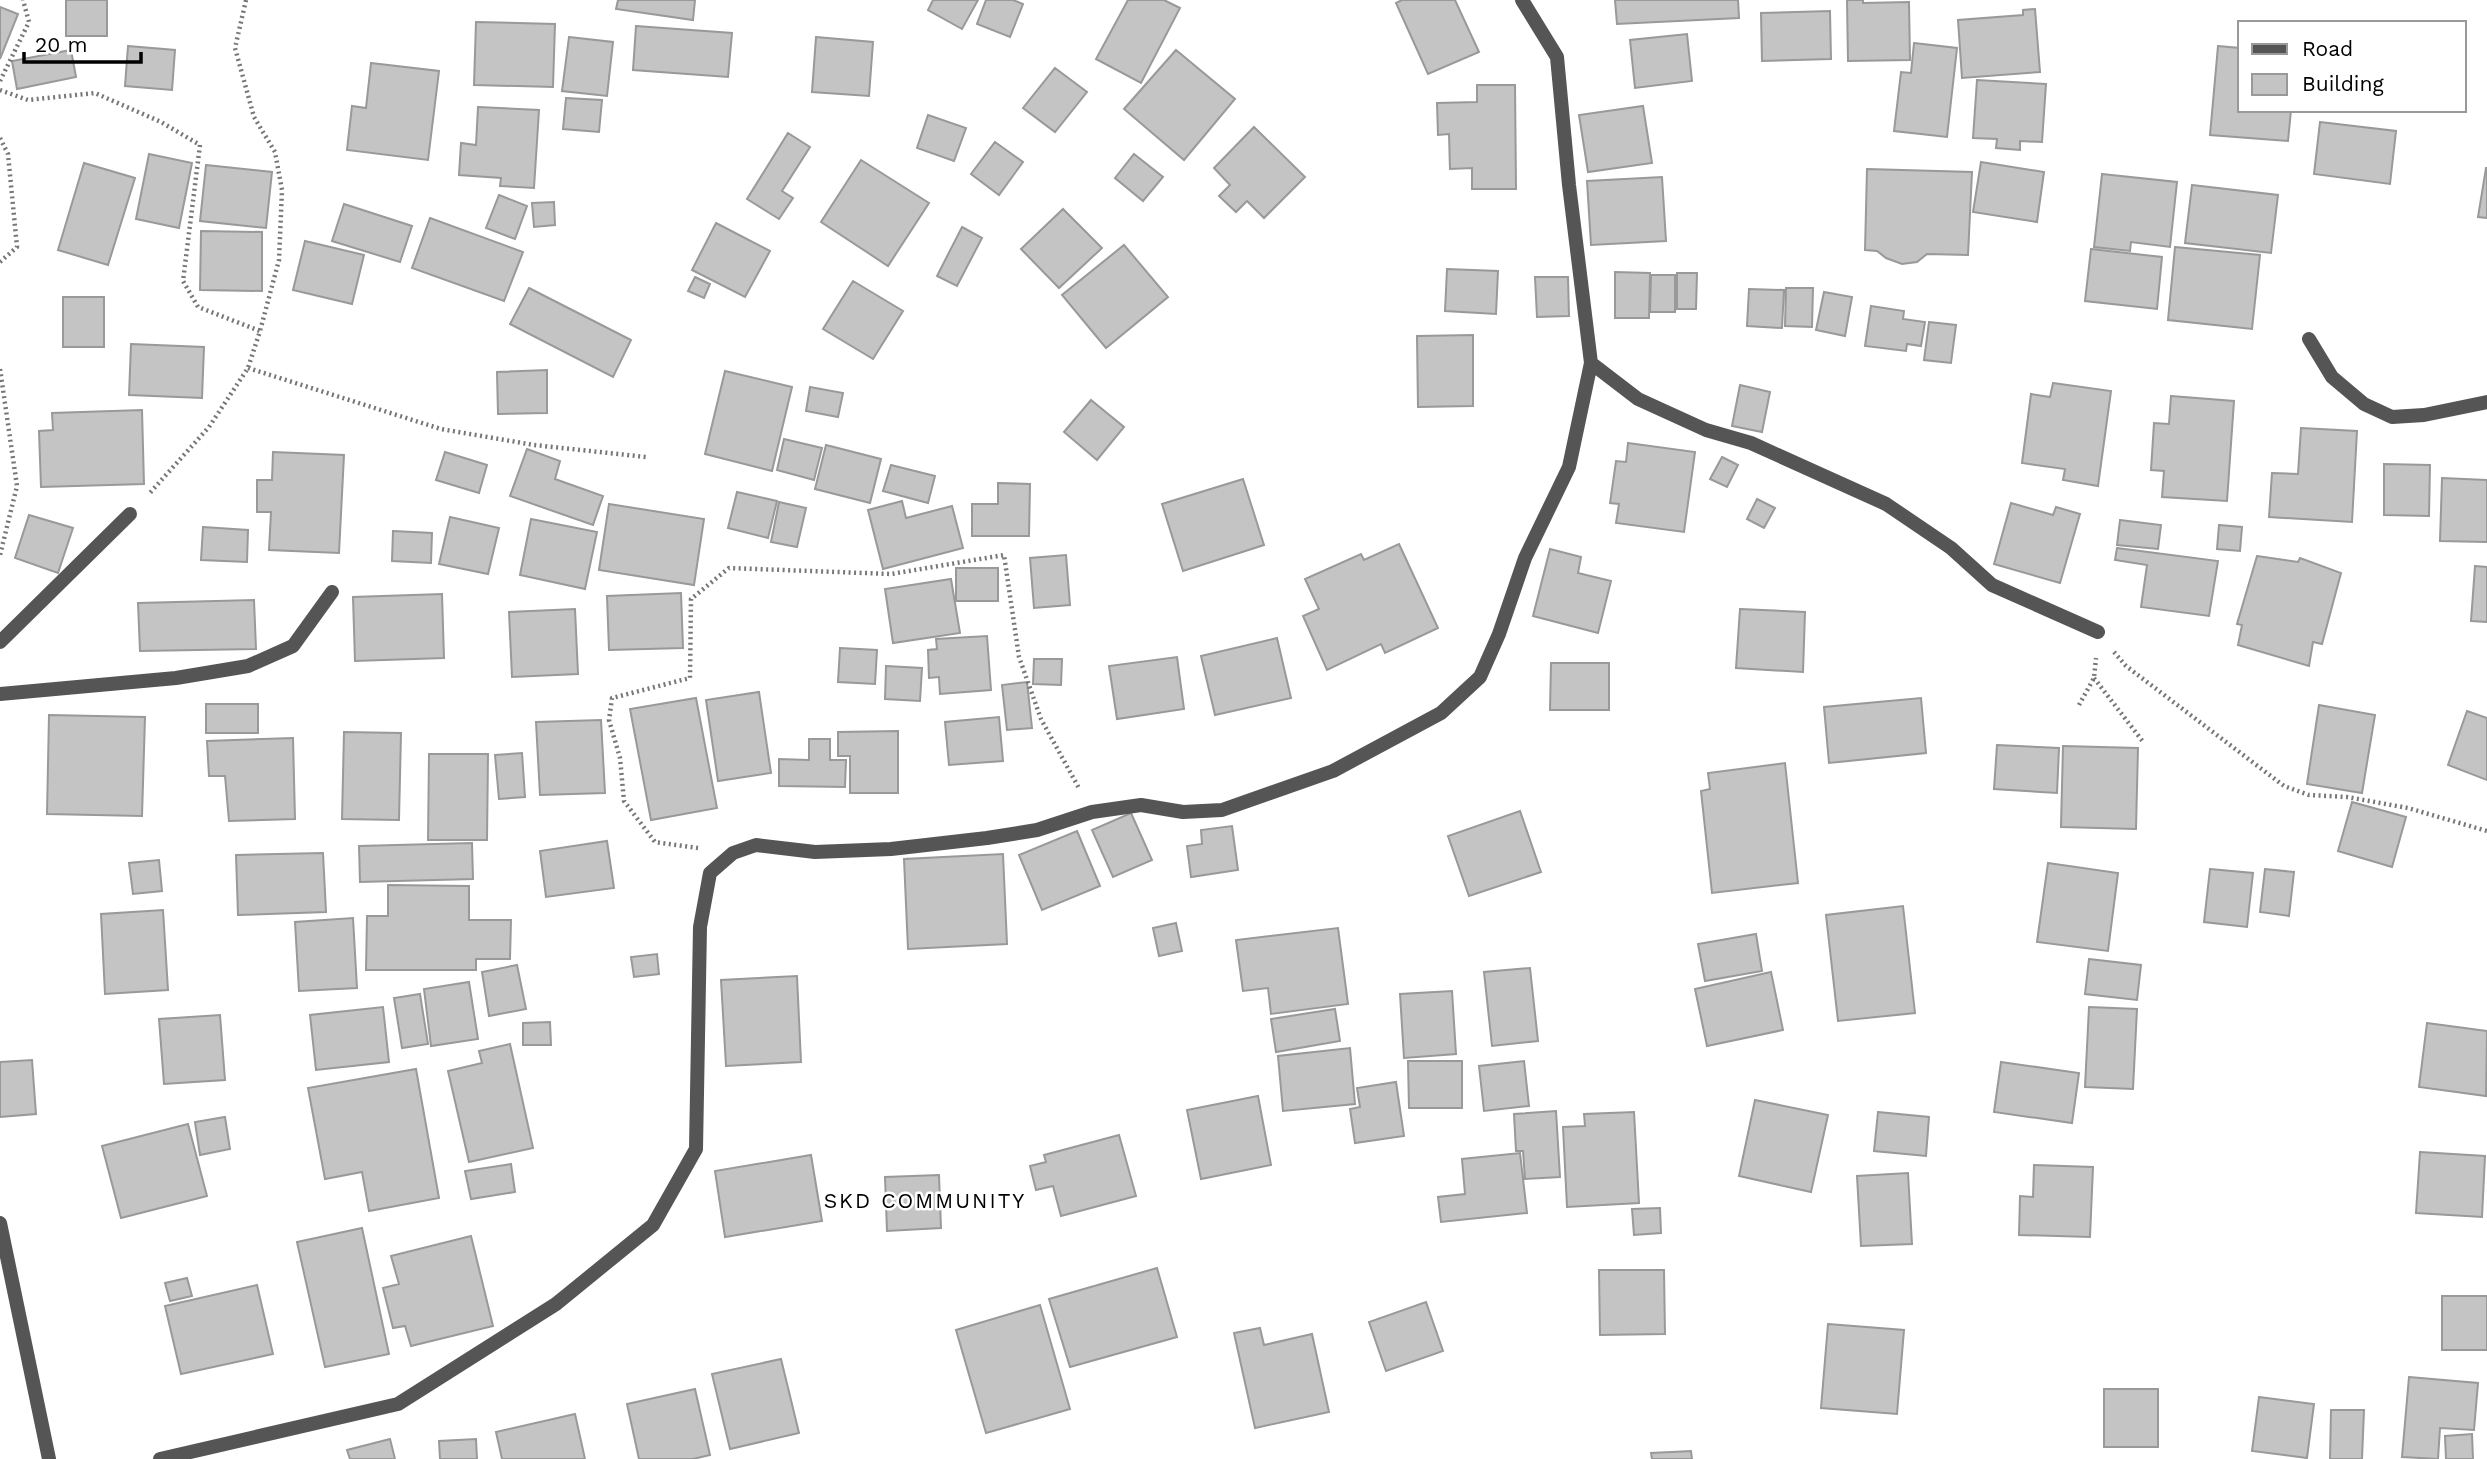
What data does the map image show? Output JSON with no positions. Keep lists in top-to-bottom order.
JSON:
{
  "districts": ["SKD COMMUNITY"],
  "legend": ["Road", "Building"],
  "scale_bar": "20 m"
}
